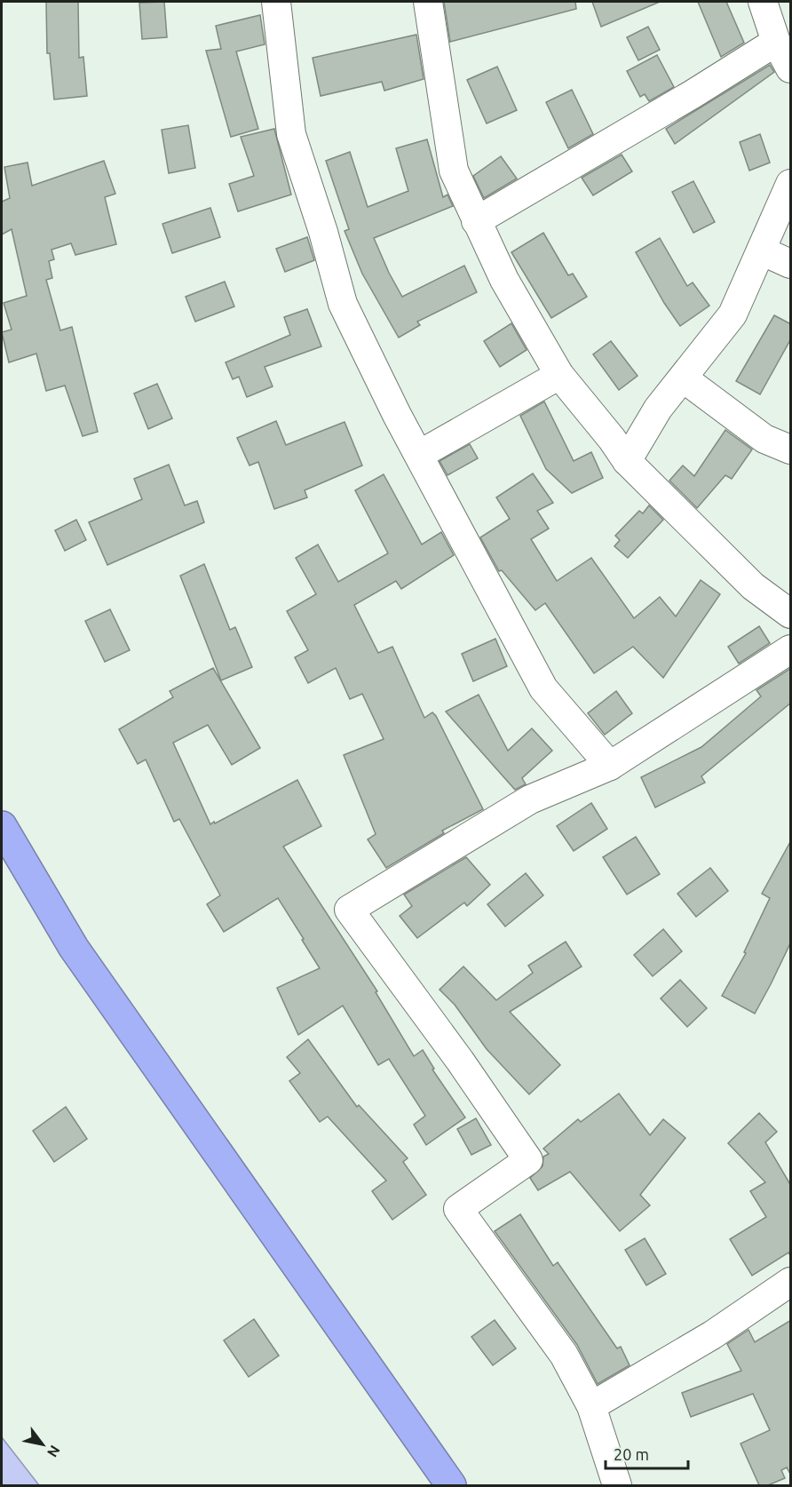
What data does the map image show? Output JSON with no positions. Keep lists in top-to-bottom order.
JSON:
{
  "scale_bar": "20 m",
  "north": "bottom right"
}
